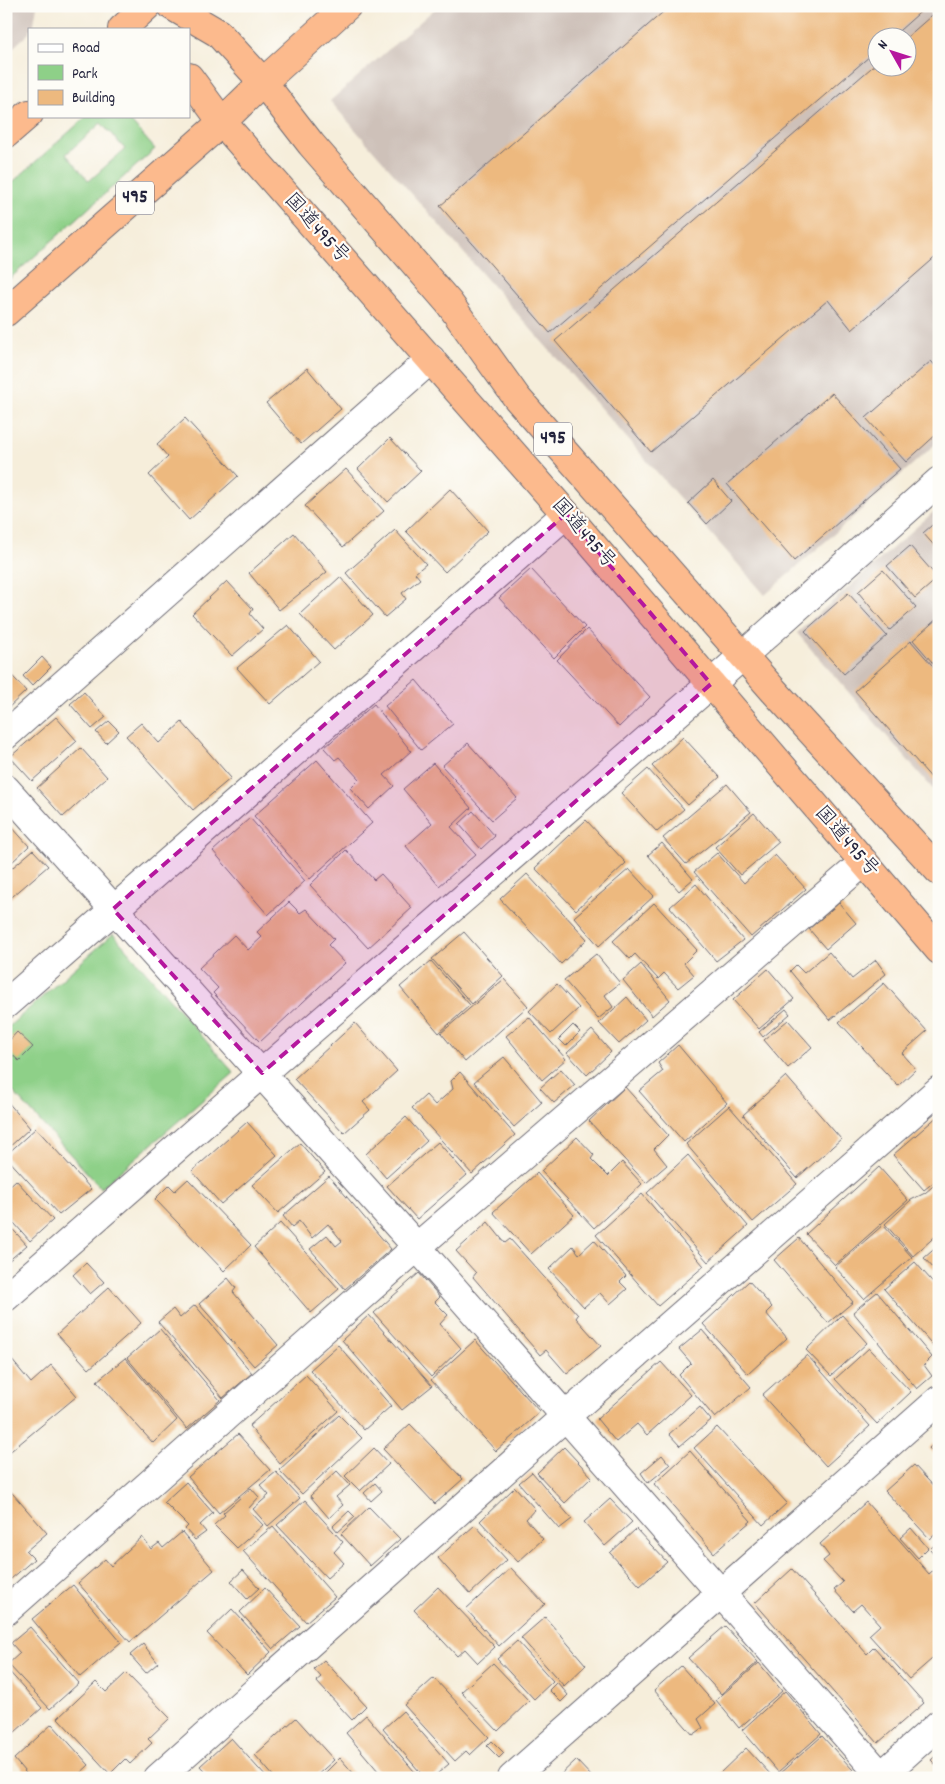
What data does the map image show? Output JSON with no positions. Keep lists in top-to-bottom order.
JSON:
{
  "streets": {
    "highway": ["495", "国道495号"]
  },
  "crossings": [
    ["495", "国道495号"]
  ],
  "legend": ["Road", "Park", "Building"],
  "north": "top left"
}
